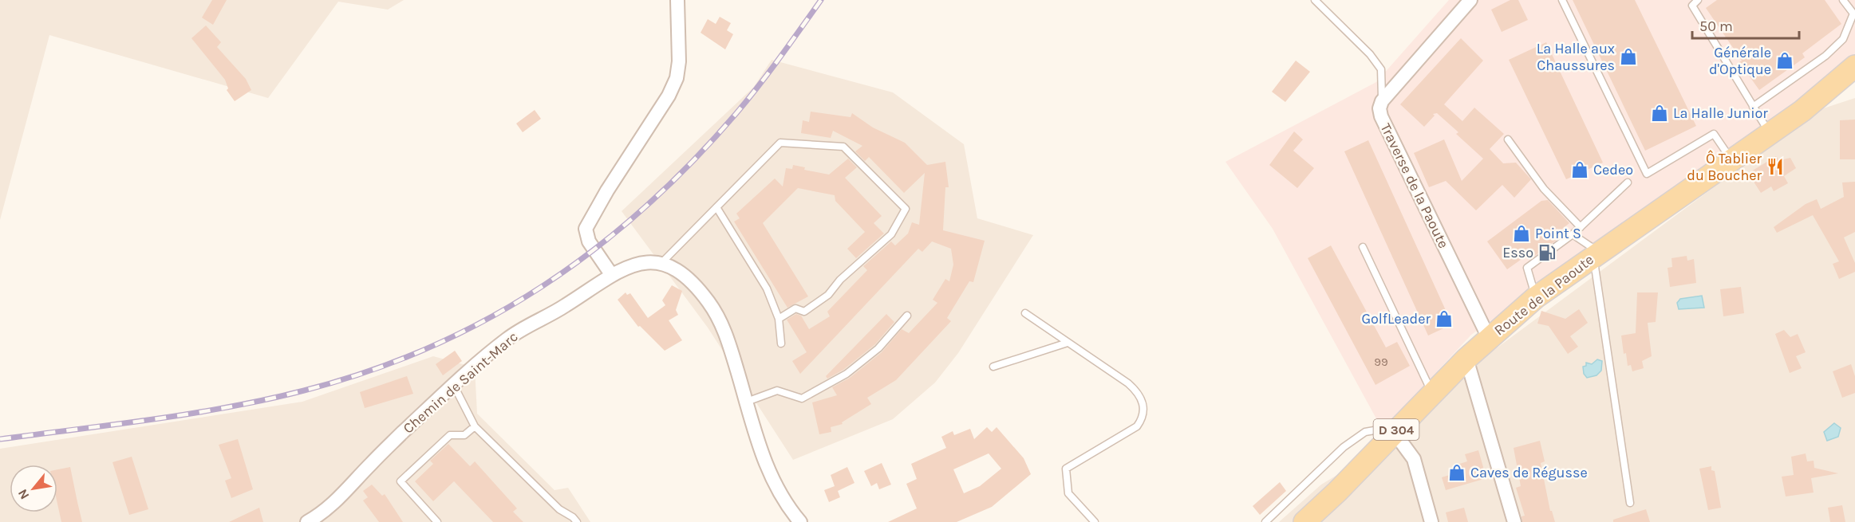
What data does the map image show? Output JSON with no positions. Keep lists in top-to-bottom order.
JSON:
{
  "streets": {
    "main road": ["Route de la Paoute", "D 304"],
    "street": ["Traverse de la Paoute", "Chemin de Saint-Marc"]
  },
  "crossings": [
    ["Traverse de la Paoute", "Route de la Paoute"]
  ],
  "places": {
    "shop": [
      "La Halle aux Chaussures",
      "Générale d'Optique",
      "La Halle Junior",
      "Cedeo",
      "Point S",
      "GolfLeader",
      "Caves de Régusse"
    ],
    "restaurant": ["Ô Tablier du Boucher"],
    "fuel station": ["Esso"]
  },
  "house_numbers": ["99"],
  "scale_bar": "50 m",
  "north": "bottom left"
}
